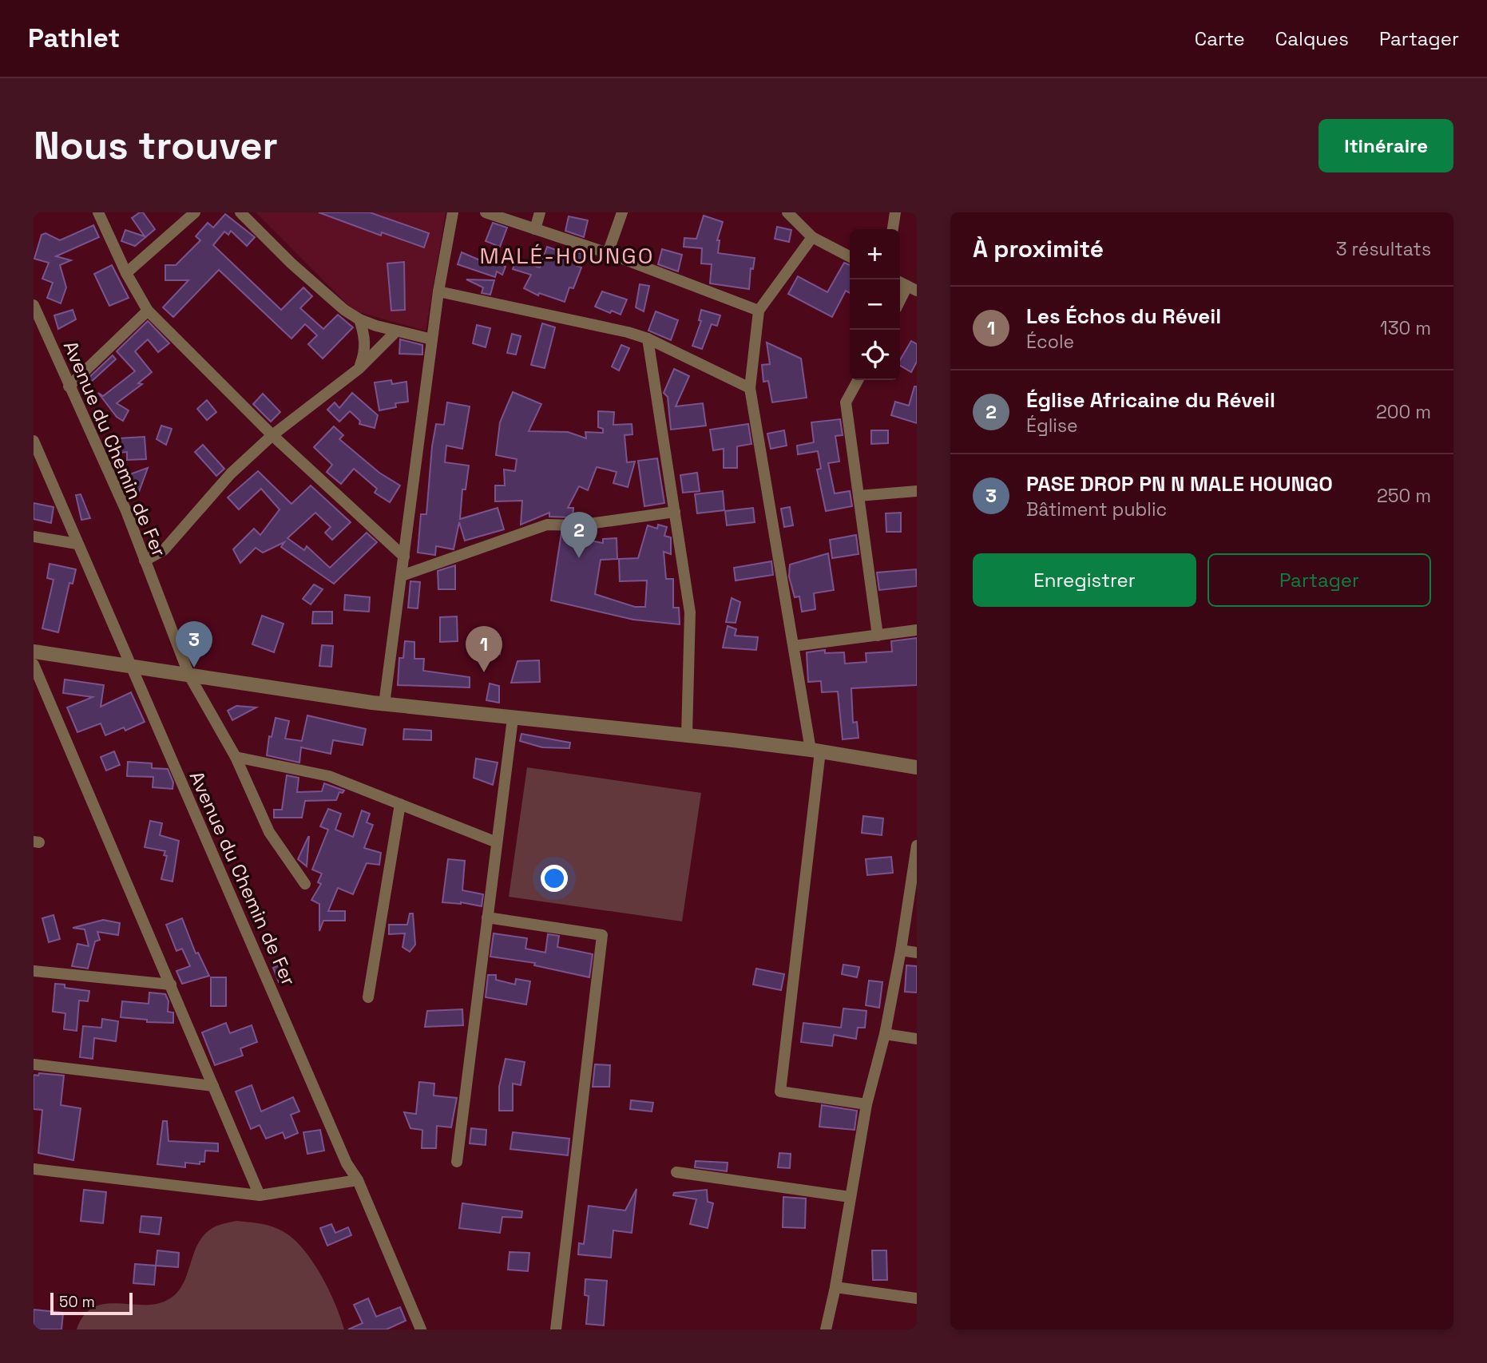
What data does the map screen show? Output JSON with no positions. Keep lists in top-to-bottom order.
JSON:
{
  "streets": {
    "street": ["Avenue du Chemin de Fer"]
  },
  "districts": ["MALÉ-HOUNGO"],
  "scale_bar": "50 m",
  "page": {
    "header": "Pathlet",
    "nav": ["Carte", "Calques", "Partager"],
    "buttons": [
      "Itinéraire",
      ["Enregistrer", "Partager"]
    ],
    "title": "Nous trouver",
    "heading": ["À proximité", "3 résultats"],
    "map_buttons": ["+", "−"],
    "list": [
      {
        "mark": "1",
        "name": "Les Échos du Réveil",
        "note": "École",
        "value": "130 m"
      },
      {
        "mark": "2",
        "name": "Église Africaine du Réveil",
        "note": "Église",
        "value": "200 m"
      },
      {
        "mark": "3",
        "name": "PASE DROP PN N MALE HOUNGO",
        "note": "Bâtiment public",
        "value": "250 m"
      }
    ],
    "pins": ["2", "3", "1"],
    "scale": "50 m"
  }
}
